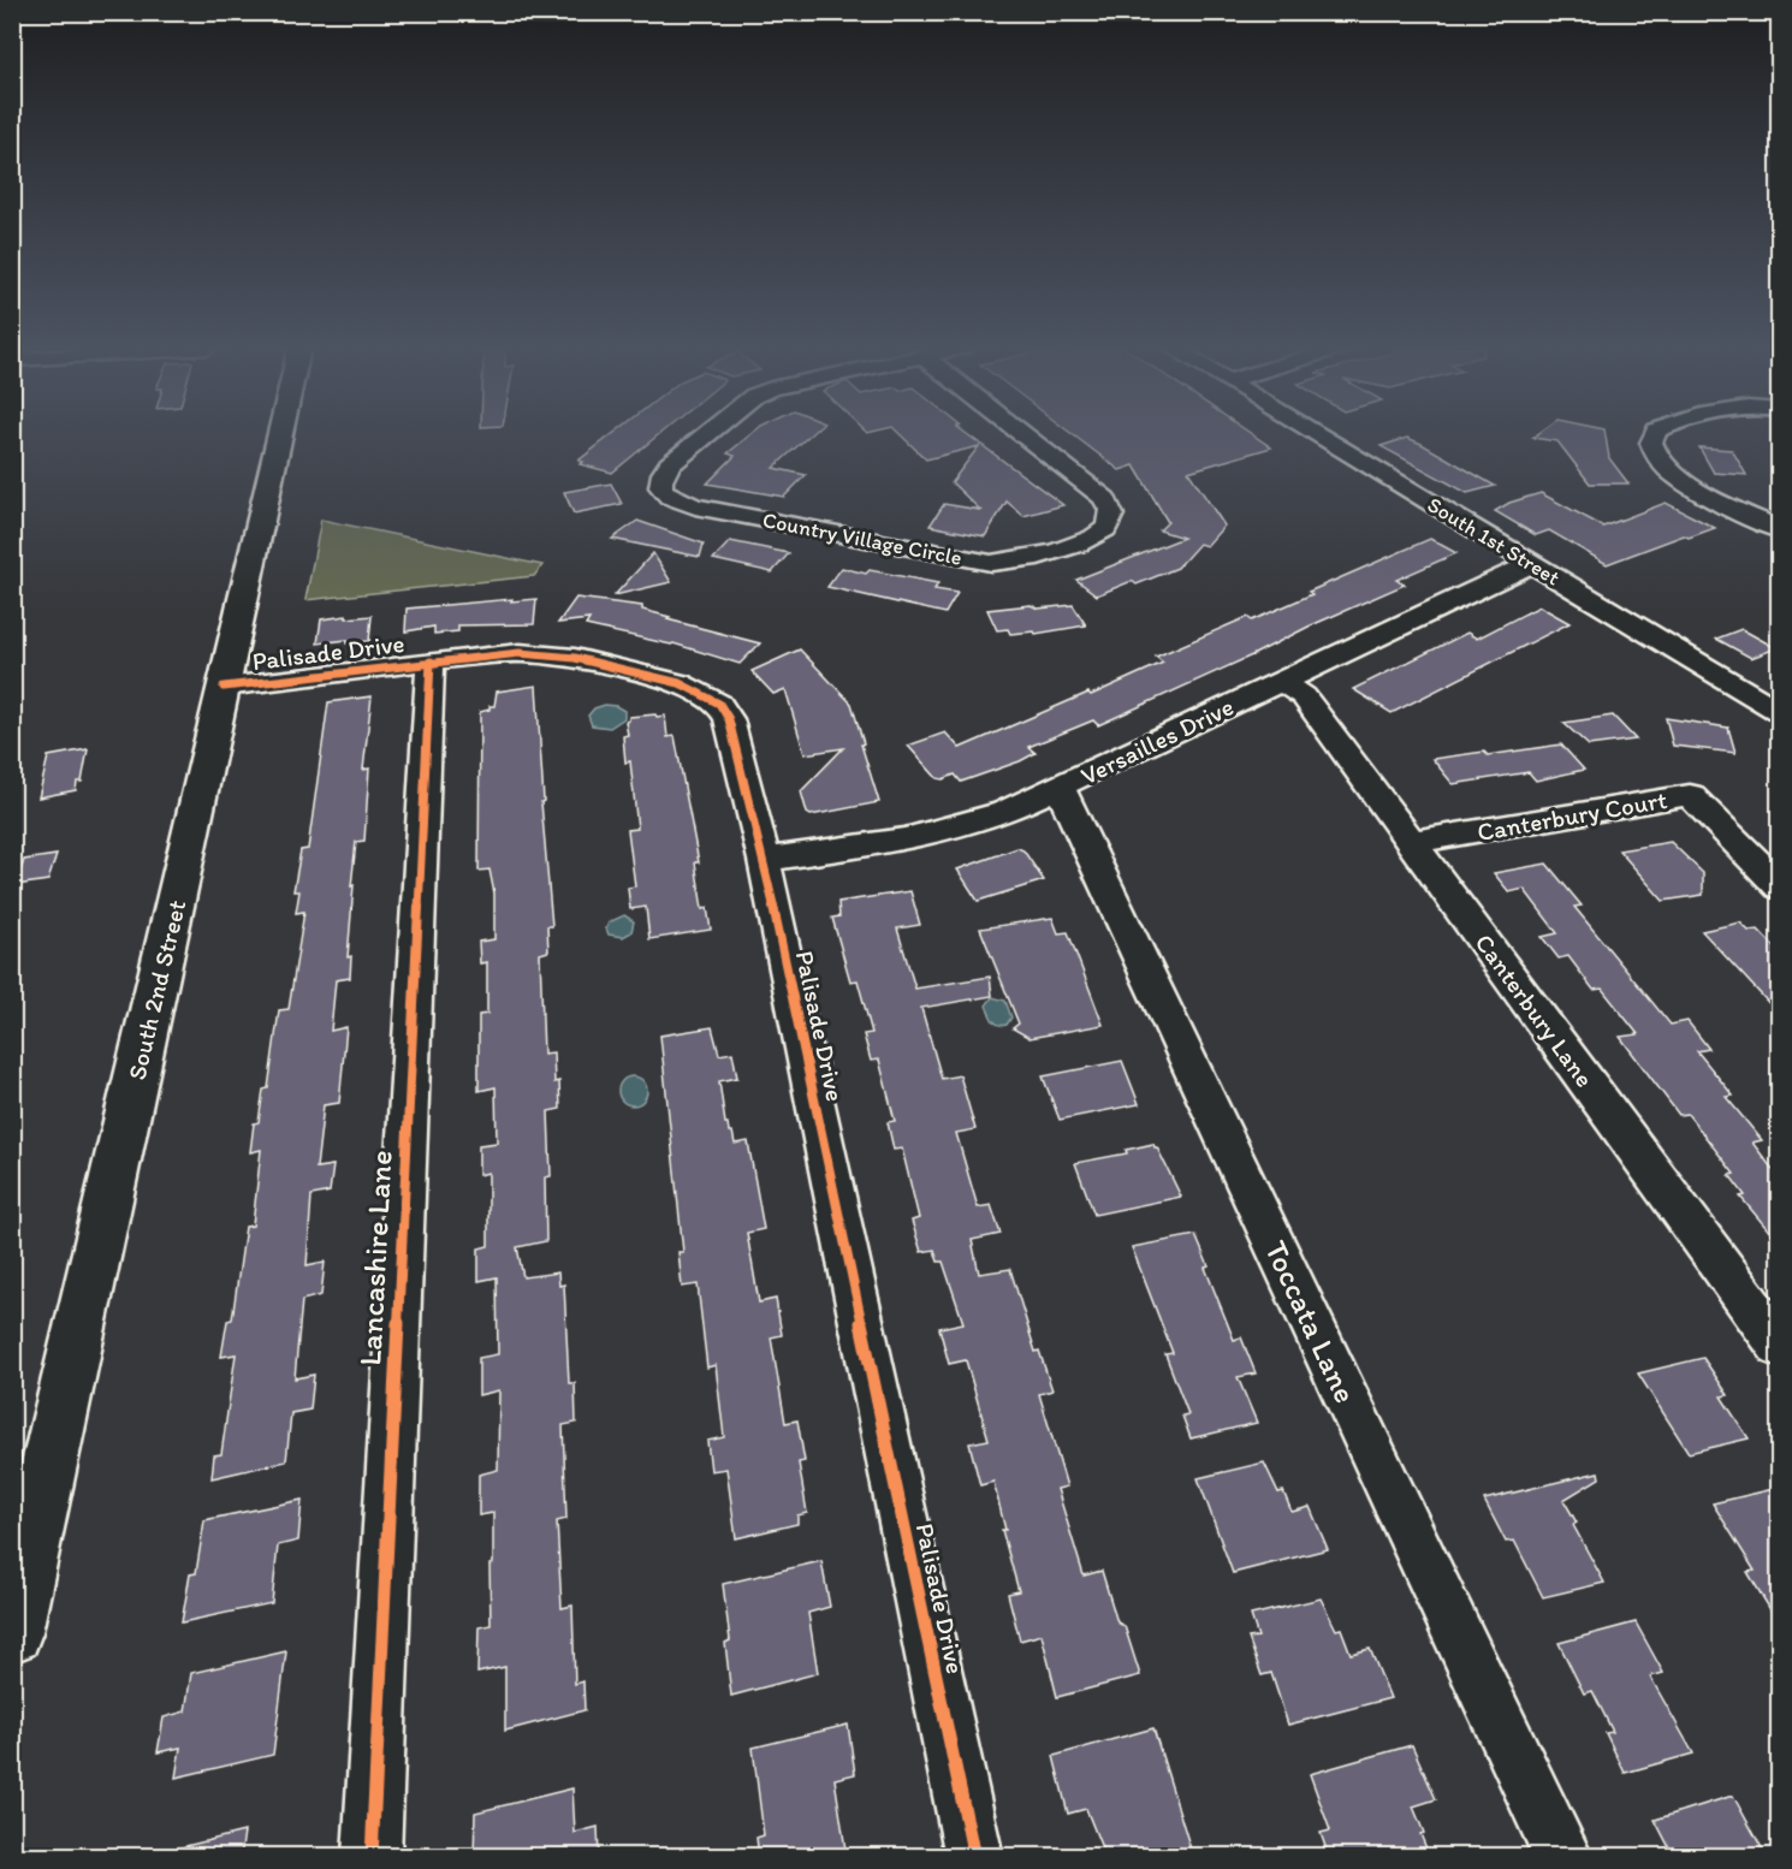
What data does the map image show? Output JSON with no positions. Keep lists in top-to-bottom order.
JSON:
{
  "streets": {
    "main road": ["South 2nd Street"],
    "street": [
      "Country Village Circle",
      "South 1st Street",
      "Palisade Drive",
      "Versailles Drive",
      "Canterbury Court",
      "Canterbury Lane",
      "Lancashire Lane",
      "Toccata Lane"
    ]
  },
  "crossings": [
    ["South 1st Street", "Versailles Drive"],
    ["Palisade Drive", "Versailles Drive"],
    ["Palisade Drive", "South 2nd Street"],
    ["Palisade Drive", "Lancashire Lane"],
    ["Versailles Drive", "Canterbury Lane"],
    ["Versailles Drive", "Toccata Lane"],
    ["Canterbury Court", "Canterbury Lane"]
  ]
}
